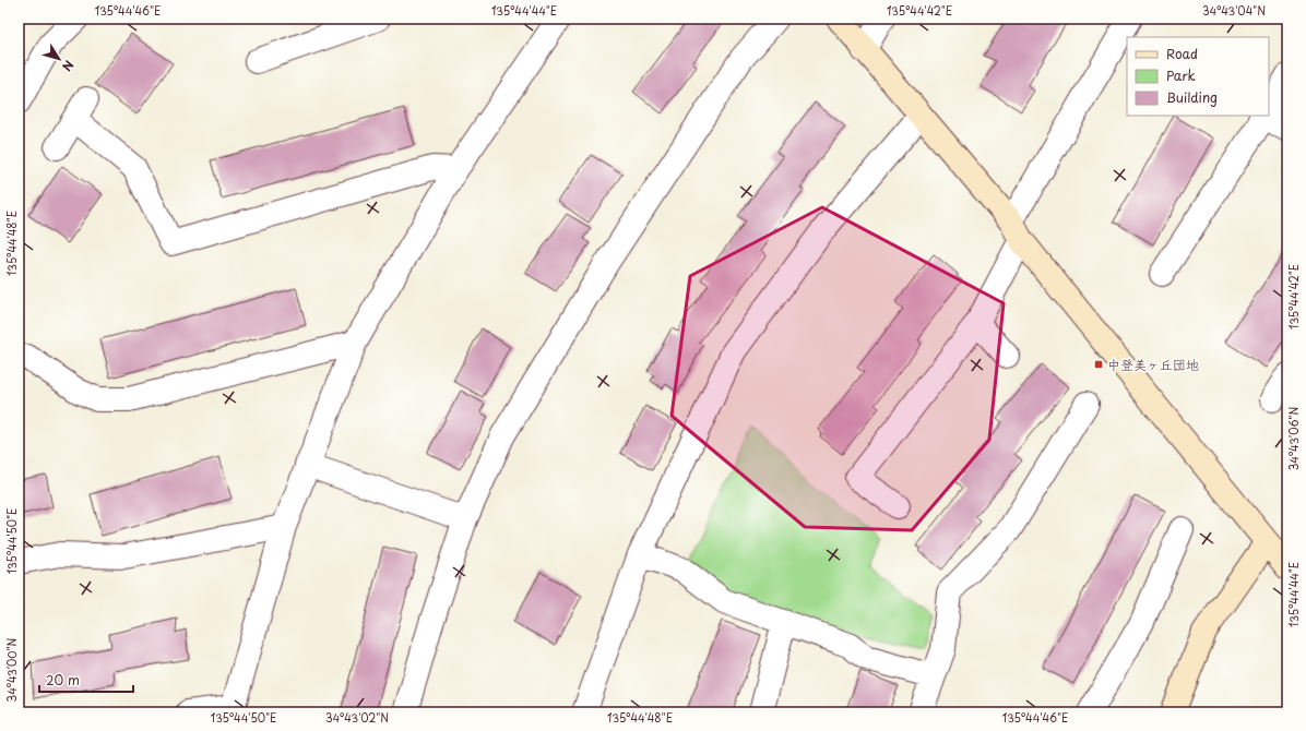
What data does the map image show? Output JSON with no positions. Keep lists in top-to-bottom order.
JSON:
{
  "places": {
    "transit": ["中登美ヶ丘団地"]
  },
  "legend": ["Road", "Park", "Building"],
  "scale_bar": "20 m",
  "north": "bottom right",
  "coordinates": [
    "135°44'46\"E",
    "135°44'44\"E",
    "135°44'42\"E",
    "34°43'04\"N",
    "135°44'48\"E",
    "34°43'06\"N",
    "135°44'50\"E",
    "34°43'00\"N",
    "34°43'02\"N"
  ]
}
